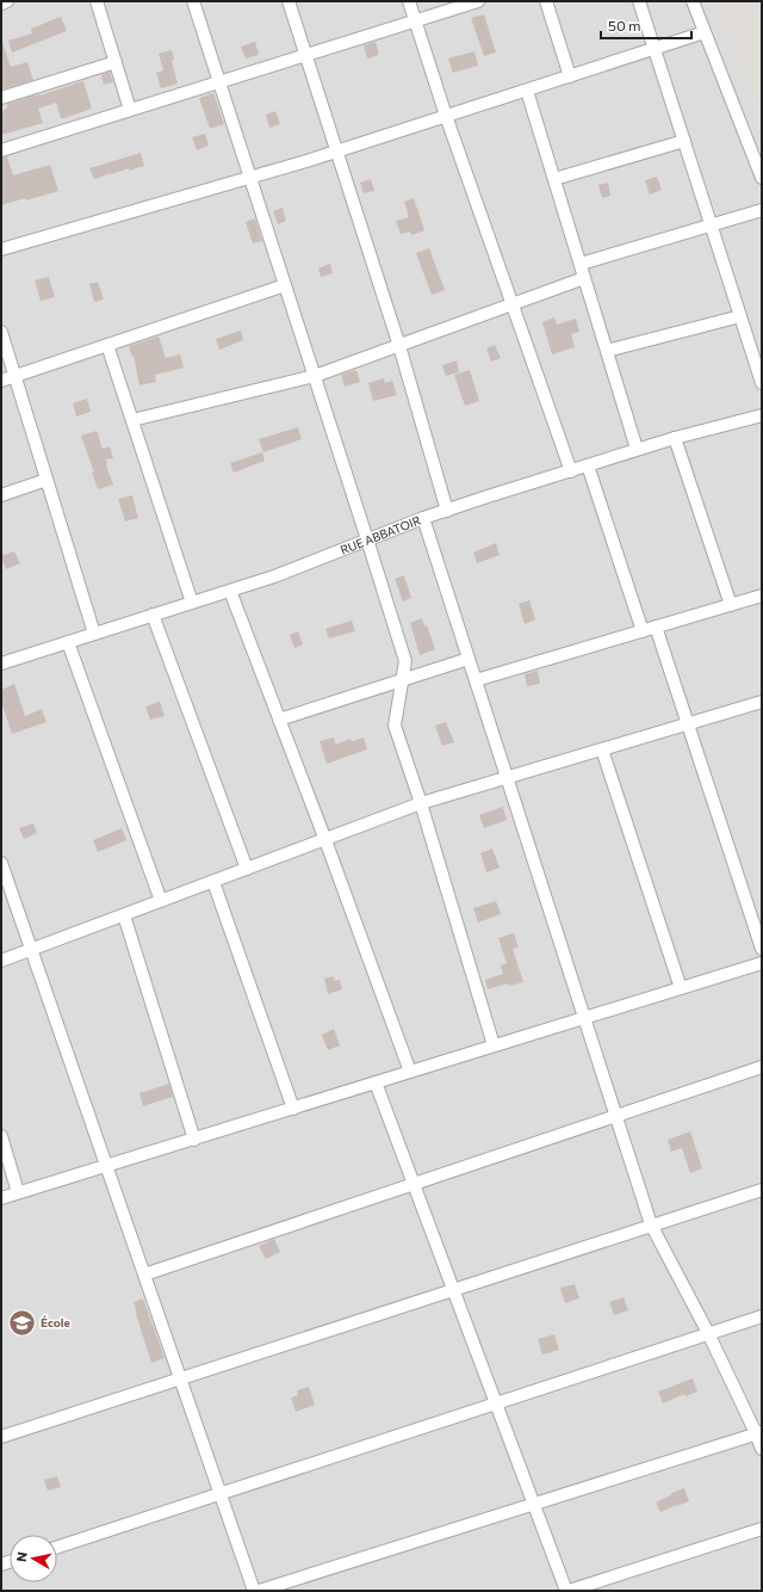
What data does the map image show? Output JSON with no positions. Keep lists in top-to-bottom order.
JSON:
{
  "streets": {
    "street": ["RUE ABBATOIR"]
  },
  "places": {
    "school or university": ["École"]
  },
  "scale_bar": "50 m",
  "north": "left"
}
